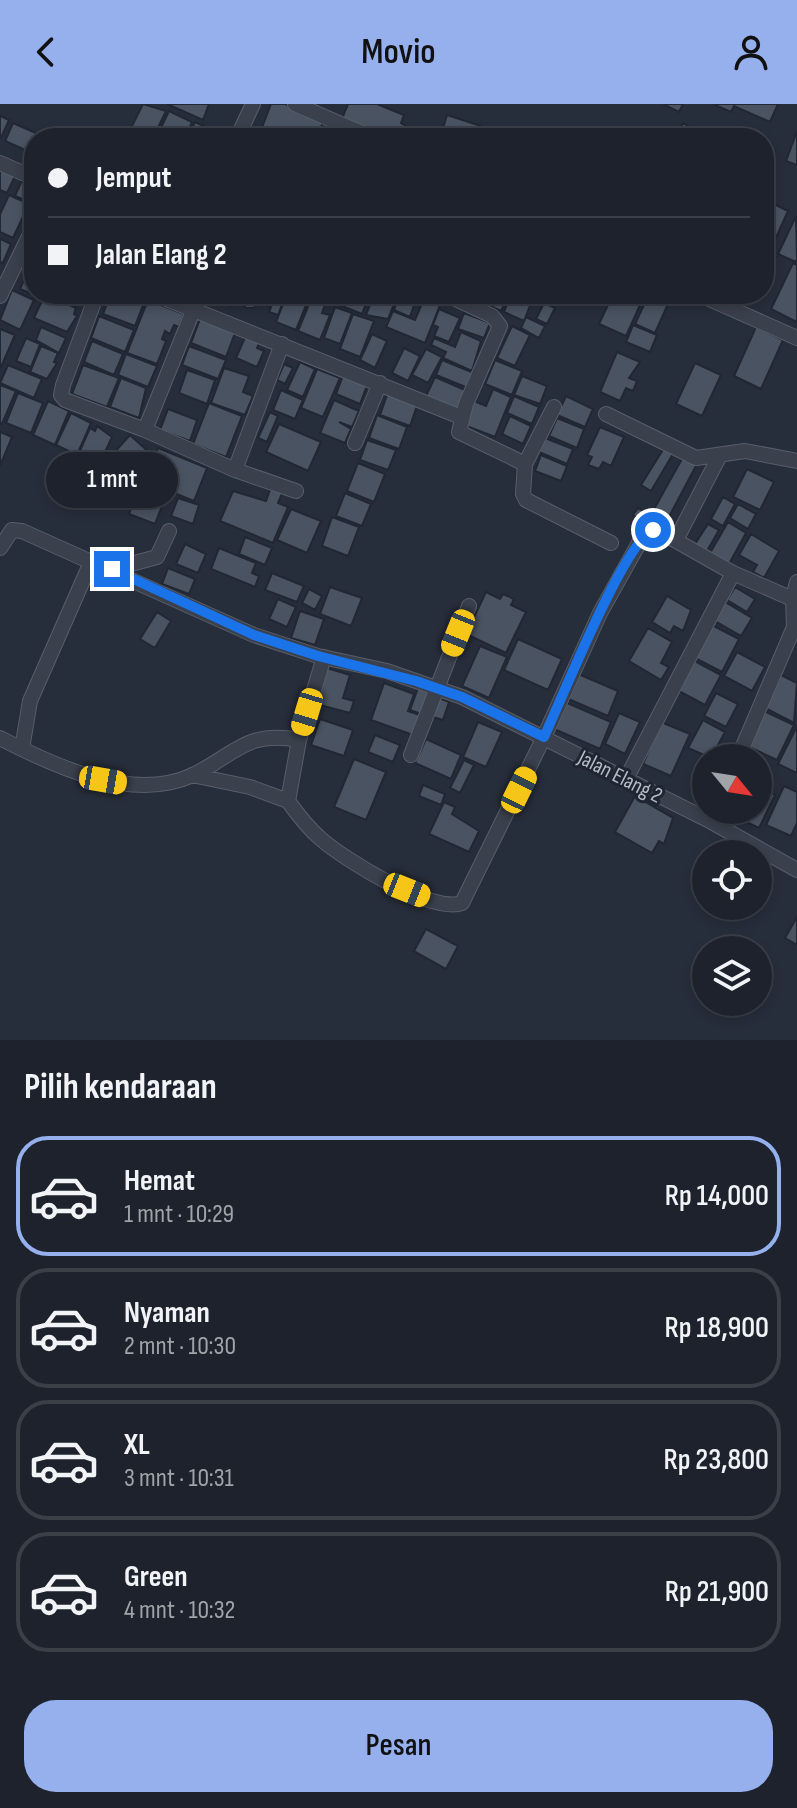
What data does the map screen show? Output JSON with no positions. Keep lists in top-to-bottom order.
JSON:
{
  "streets": {
    "street": ["Jalan Elang 2"]
  },
  "north": "bottom right",
  "page": {
    "header": "Movio",
    "banner": ["Jemput", "Jalan Elang 2"],
    "bubble": "1 mnt",
    "heading": "Pilih kendaraan",
    "list": [
      {
        "name": "Hemat",
        "note": "1 mnt · 10:29",
        "value": "Rp 14,000"
      },
      {
        "name": "Nyaman",
        "note": "2 mnt · 10:30",
        "value": "Rp 18,900"
      },
      {
        "name": "XL",
        "note": "3 mnt · 10:31",
        "value": "Rp 23,800"
      },
      {
        "name": "Green",
        "note": "4 mnt · 10:32",
        "value": "Rp 21,900"
      }
    ],
    "buttons": "Pesan"
  }
}
